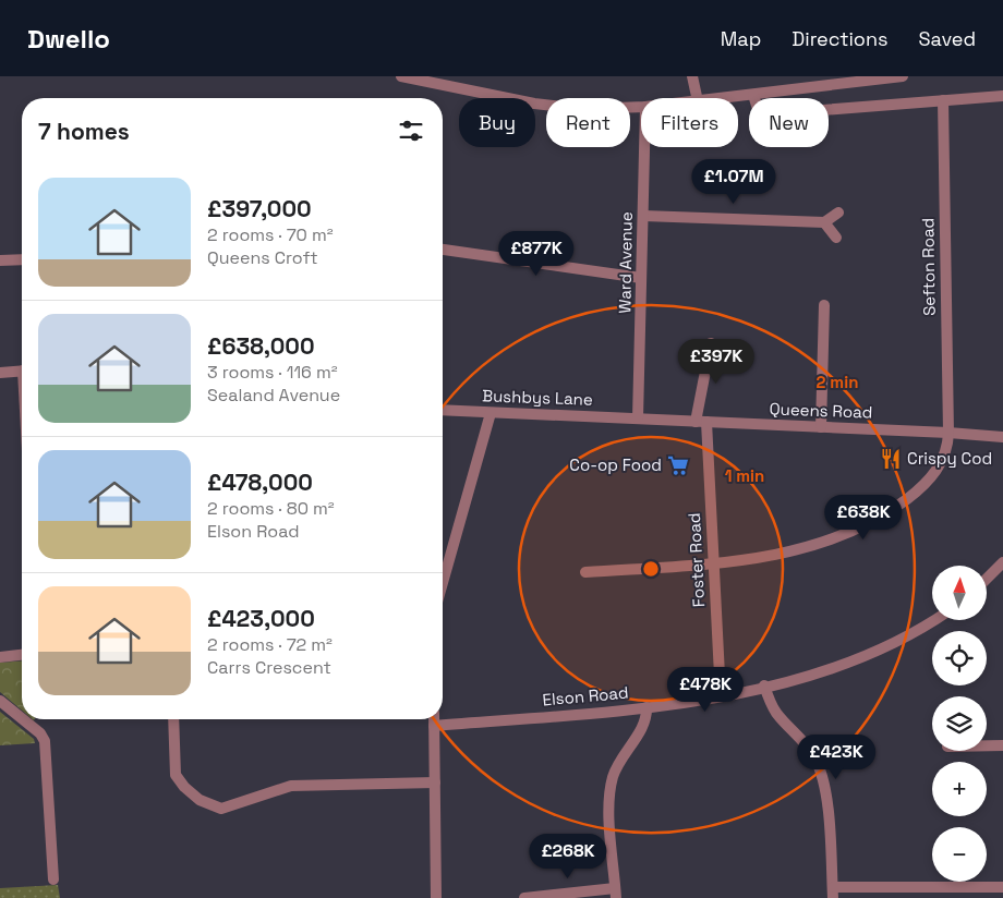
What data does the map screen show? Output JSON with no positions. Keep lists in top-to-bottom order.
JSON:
{
  "streets": {
    "street": [
      "Ward Avenue",
      "Sefton Road",
      "Bushbys Lane",
      "Queens Road",
      "Foster Road",
      "Elson Road"
    ]
  },
  "crossings": [
    ["Ward Avenue", "Bushbys Lane"],
    ["Ward Avenue", "Queens Road"],
    ["Sefton Road", "Queens Road"],
    ["Sefton Road", "Foster Road"],
    ["Bushbys Lane", "Queens Road"],
    ["Queens Road", "Foster Road"],
    ["Foster Road", "Elson Road"]
  ],
  "places": {
    "restaurant": ["Crispy Cod"],
    "supermarket": ["Co-op Food"]
  },
  "north": "top",
  "page": {
    "header": "Dwello",
    "nav": ["Map", "Directions", "Saved"],
    "chip": [
      "Buy",
      "Rent",
      "Filters",
      "New"
    ],
    "heading": "7 homes",
    "price": [
      "£1.07M",
      "£877K",
      "£397K",
      "£638K",
      "£478K",
      "£423K",
      "£268K"
    ],
    "list": [
      {
        "name": "£397,000",
        "note": "2 rooms · 70 m² · Queens Croft"
      },
      {
        "name": "£638,000",
        "note": "3 rooms · 116 m² · Sealand Avenue"
      },
      {
        "name": "£478,000",
        "note": "2 rooms · 80 m² · Elson Road"
      },
      {
        "name": "£423,000",
        "note": "2 rooms · 72 m² · Carrs Crescent"
      }
    ],
    "map_buttons": ["+", "−"]
  },
  "rings": ["2 min", "1 min"]
}
